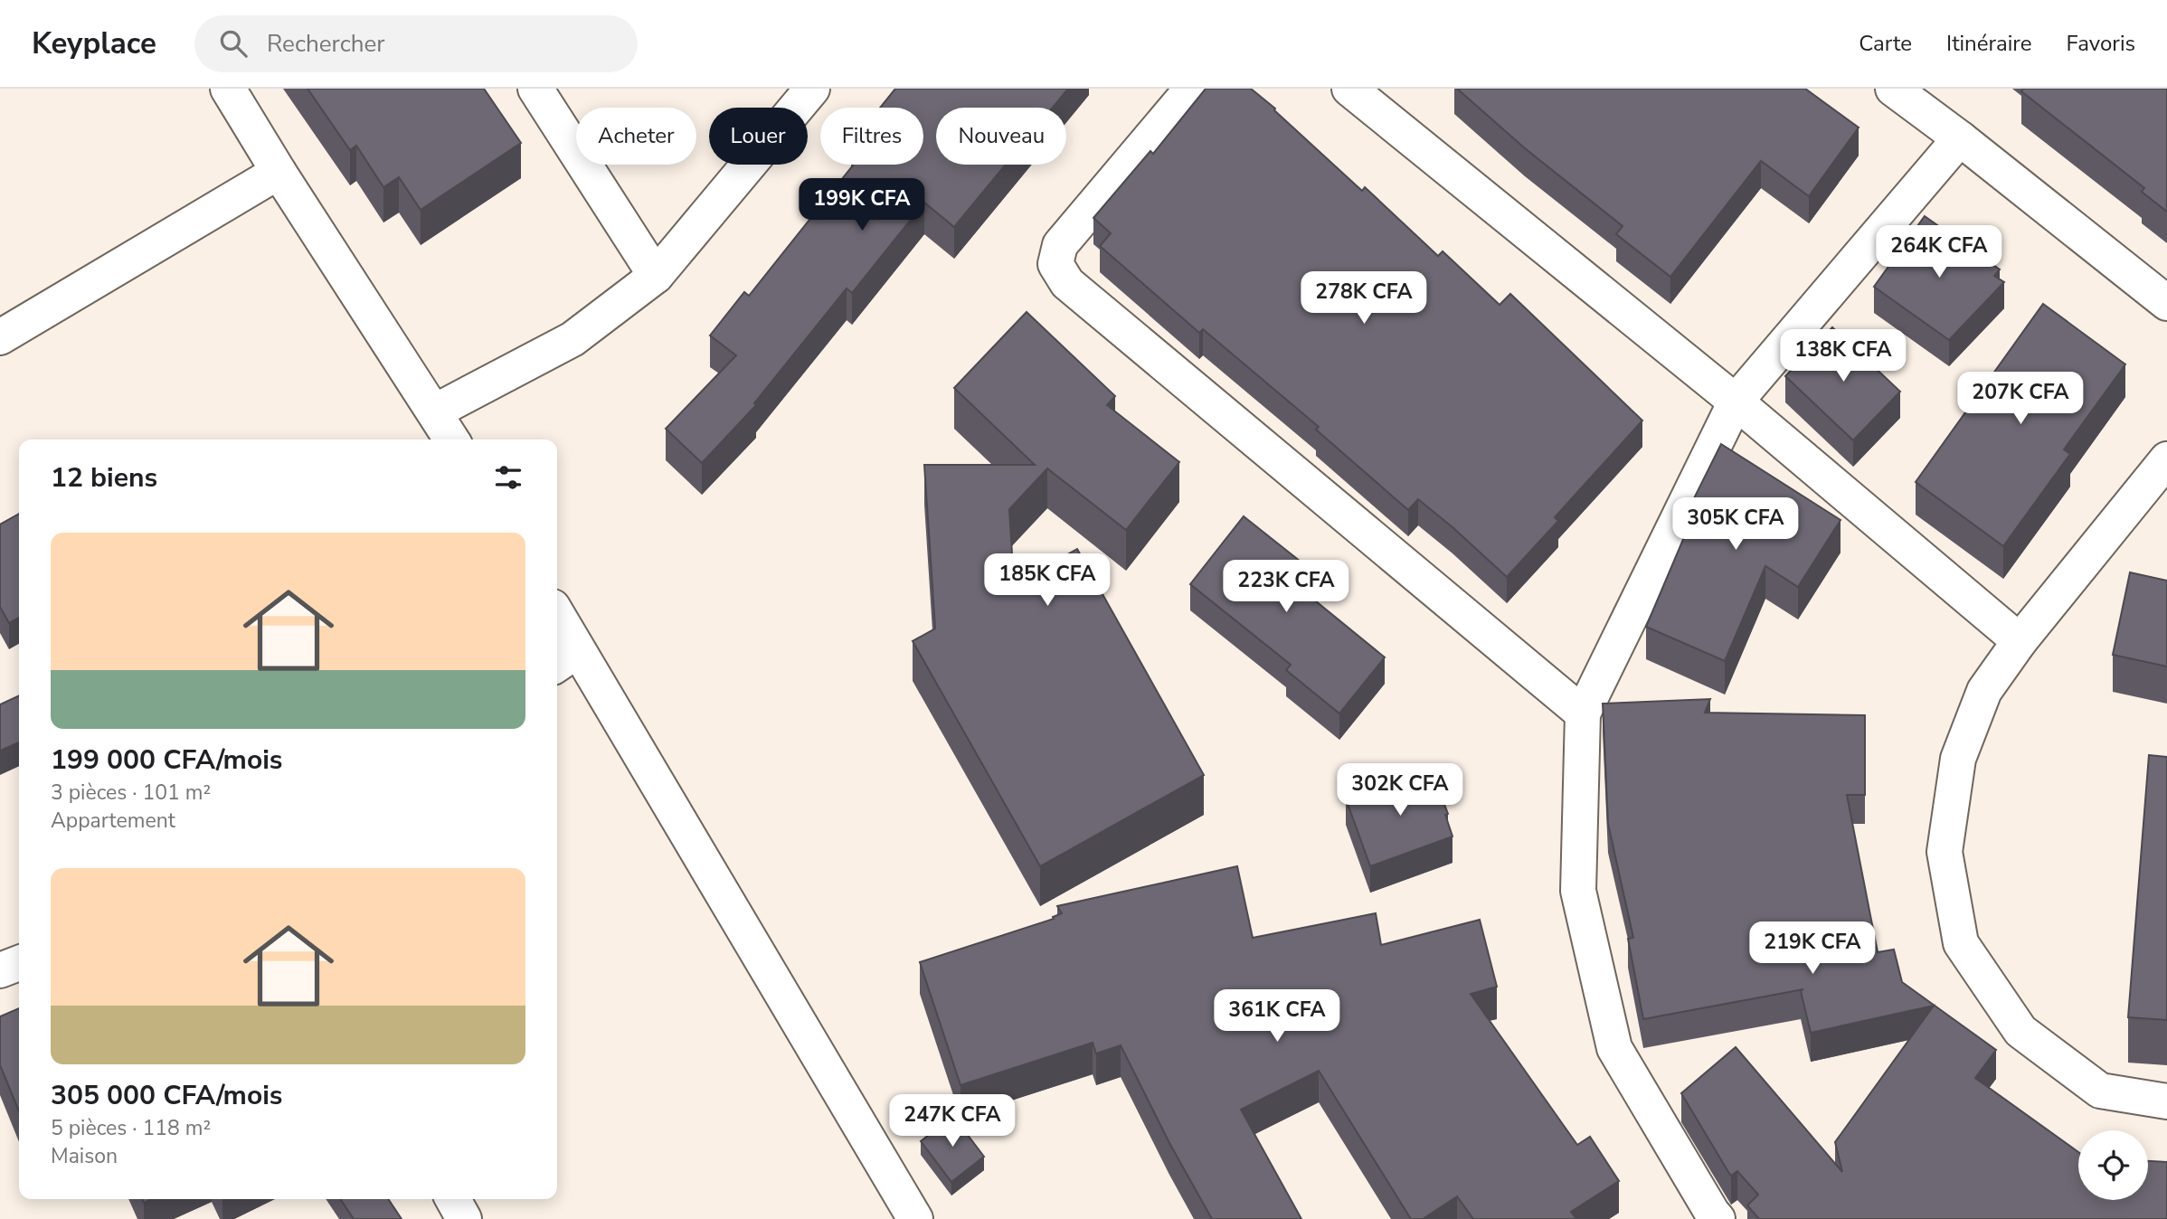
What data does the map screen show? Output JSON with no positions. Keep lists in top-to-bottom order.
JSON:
{
  "page": {
    "header": "Keyplace",
    "search": "Rechercher",
    "nav": ["Carte", "Itinéraire", "Favoris"],
    "chip": [
      "Acheter",
      "Louer",
      "Filtres",
      "Nouveau"
    ],
    "price": [
      "199K CFA",
      "264K CFA",
      "278K CFA",
      "138K CFA",
      "207K CFA",
      "305K CFA",
      "185K CFA",
      "223K CFA",
      "302K CFA",
      "219K CFA",
      "361K CFA",
      "247K CFA"
    ],
    "heading": "12 biens",
    "list": [
      {
        "name": "199 000 CFA/mois",
        "note": "3 pièces · 101 m² · Appartement"
      },
      {
        "name": "305 000 CFA/mois",
        "note": "5 pièces · 118 m² · Maison"
      }
    ]
  }
}
